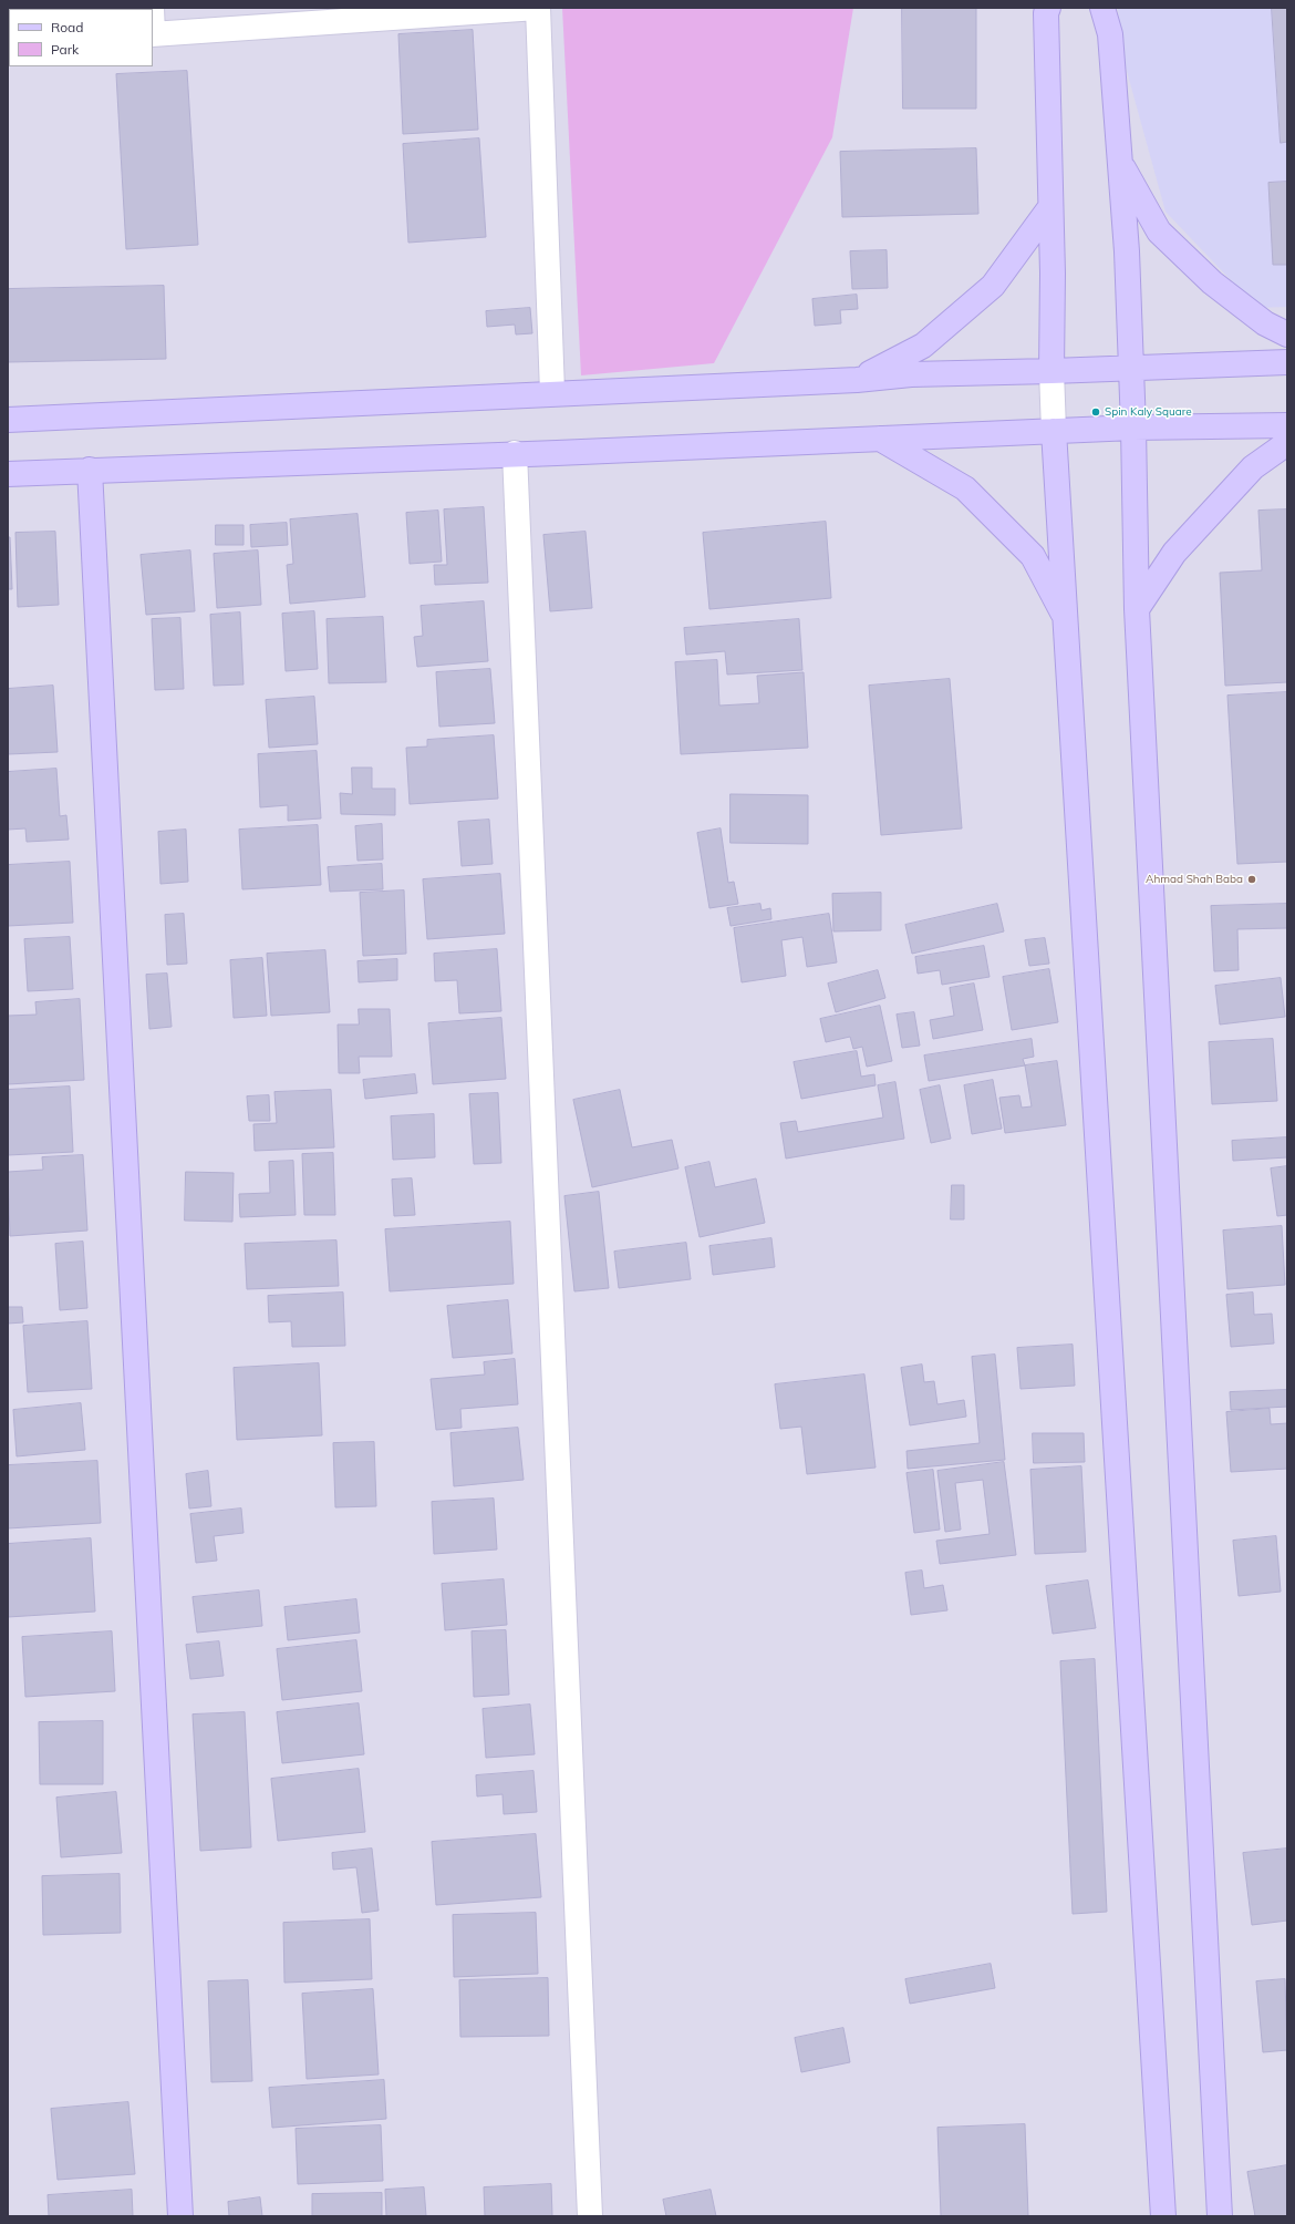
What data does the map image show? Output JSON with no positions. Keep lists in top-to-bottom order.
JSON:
{
  "places": ["Spin Kaly Square", "Ahmad Shah Baba"],
  "legend": ["Road", "Park"]
}
